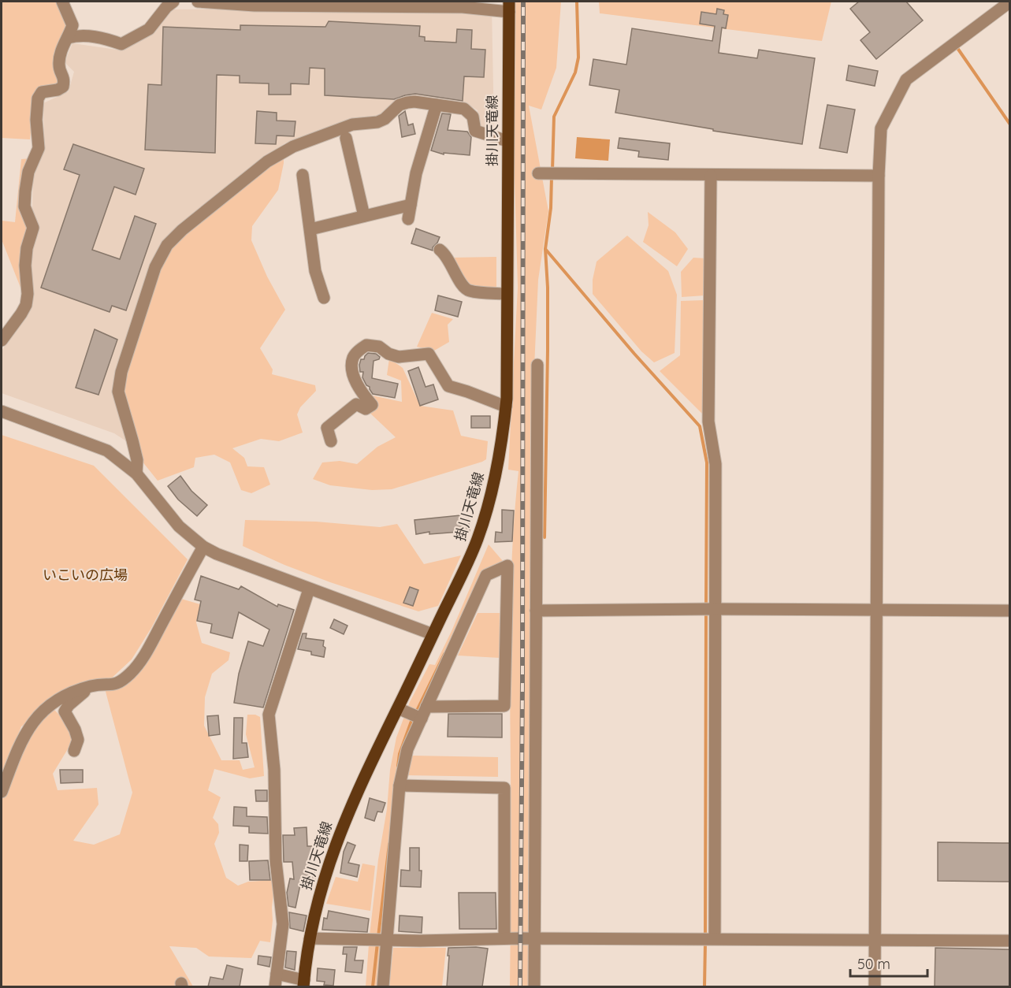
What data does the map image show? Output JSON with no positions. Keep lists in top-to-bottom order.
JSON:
{
  "streets": {
    "main road": ["掛川天竜線"]
  },
  "parks": ["いこいの広場"],
  "scale_bar": "50 m"
}
